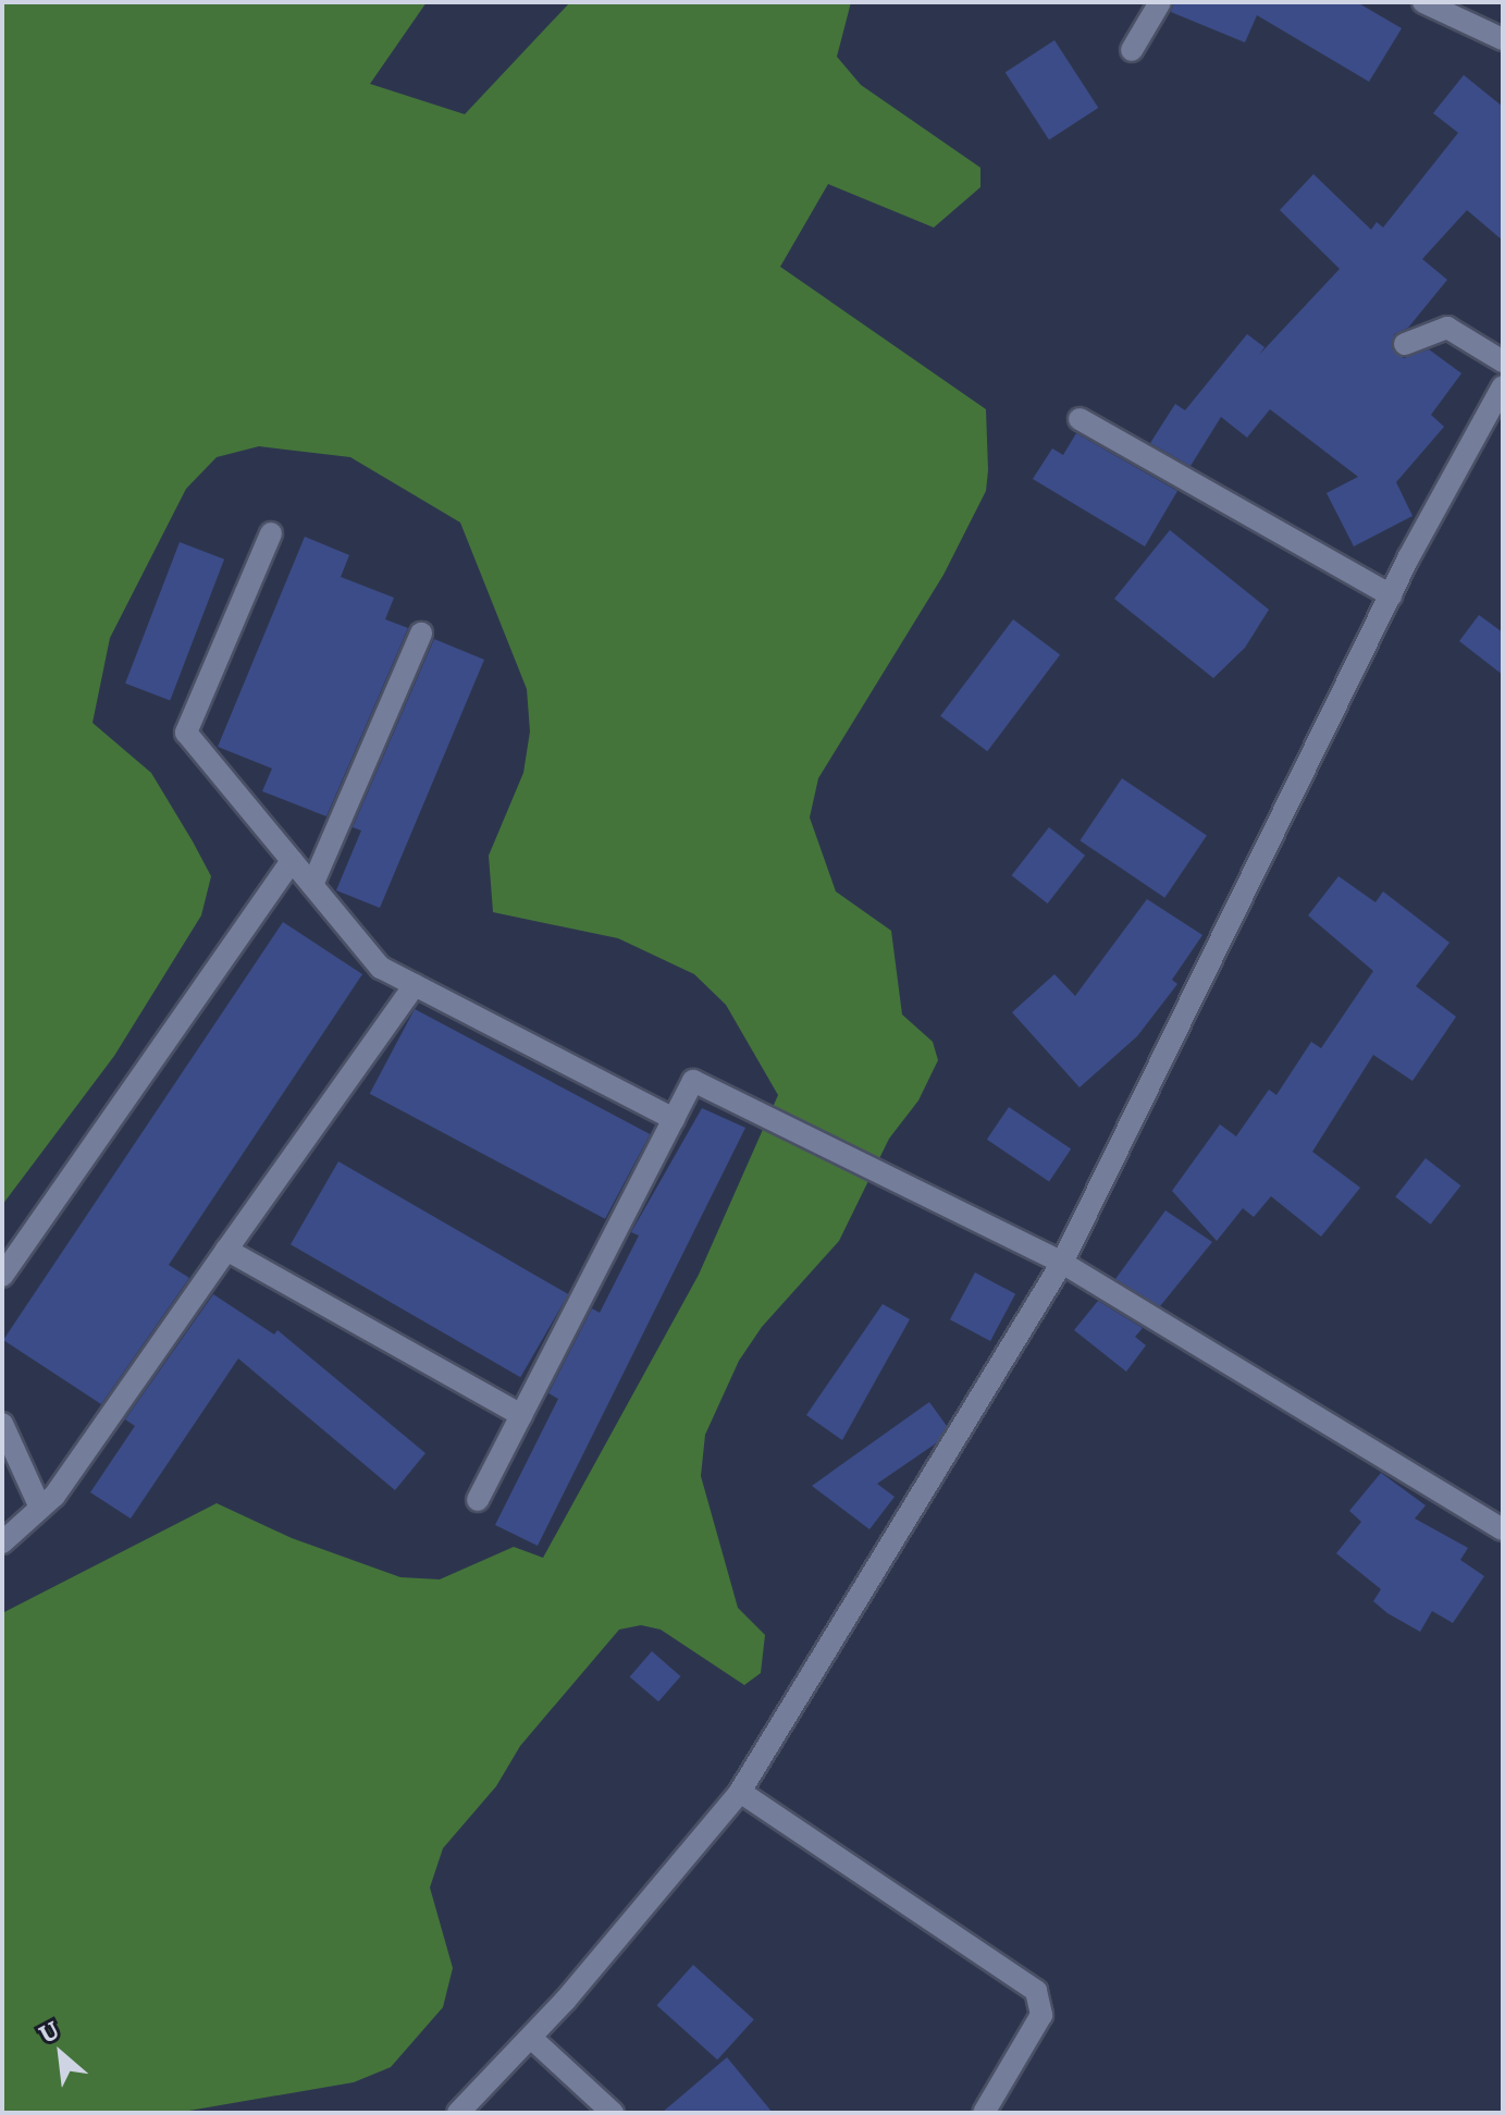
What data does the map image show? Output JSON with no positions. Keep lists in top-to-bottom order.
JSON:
{
  "north": "top left"
}
